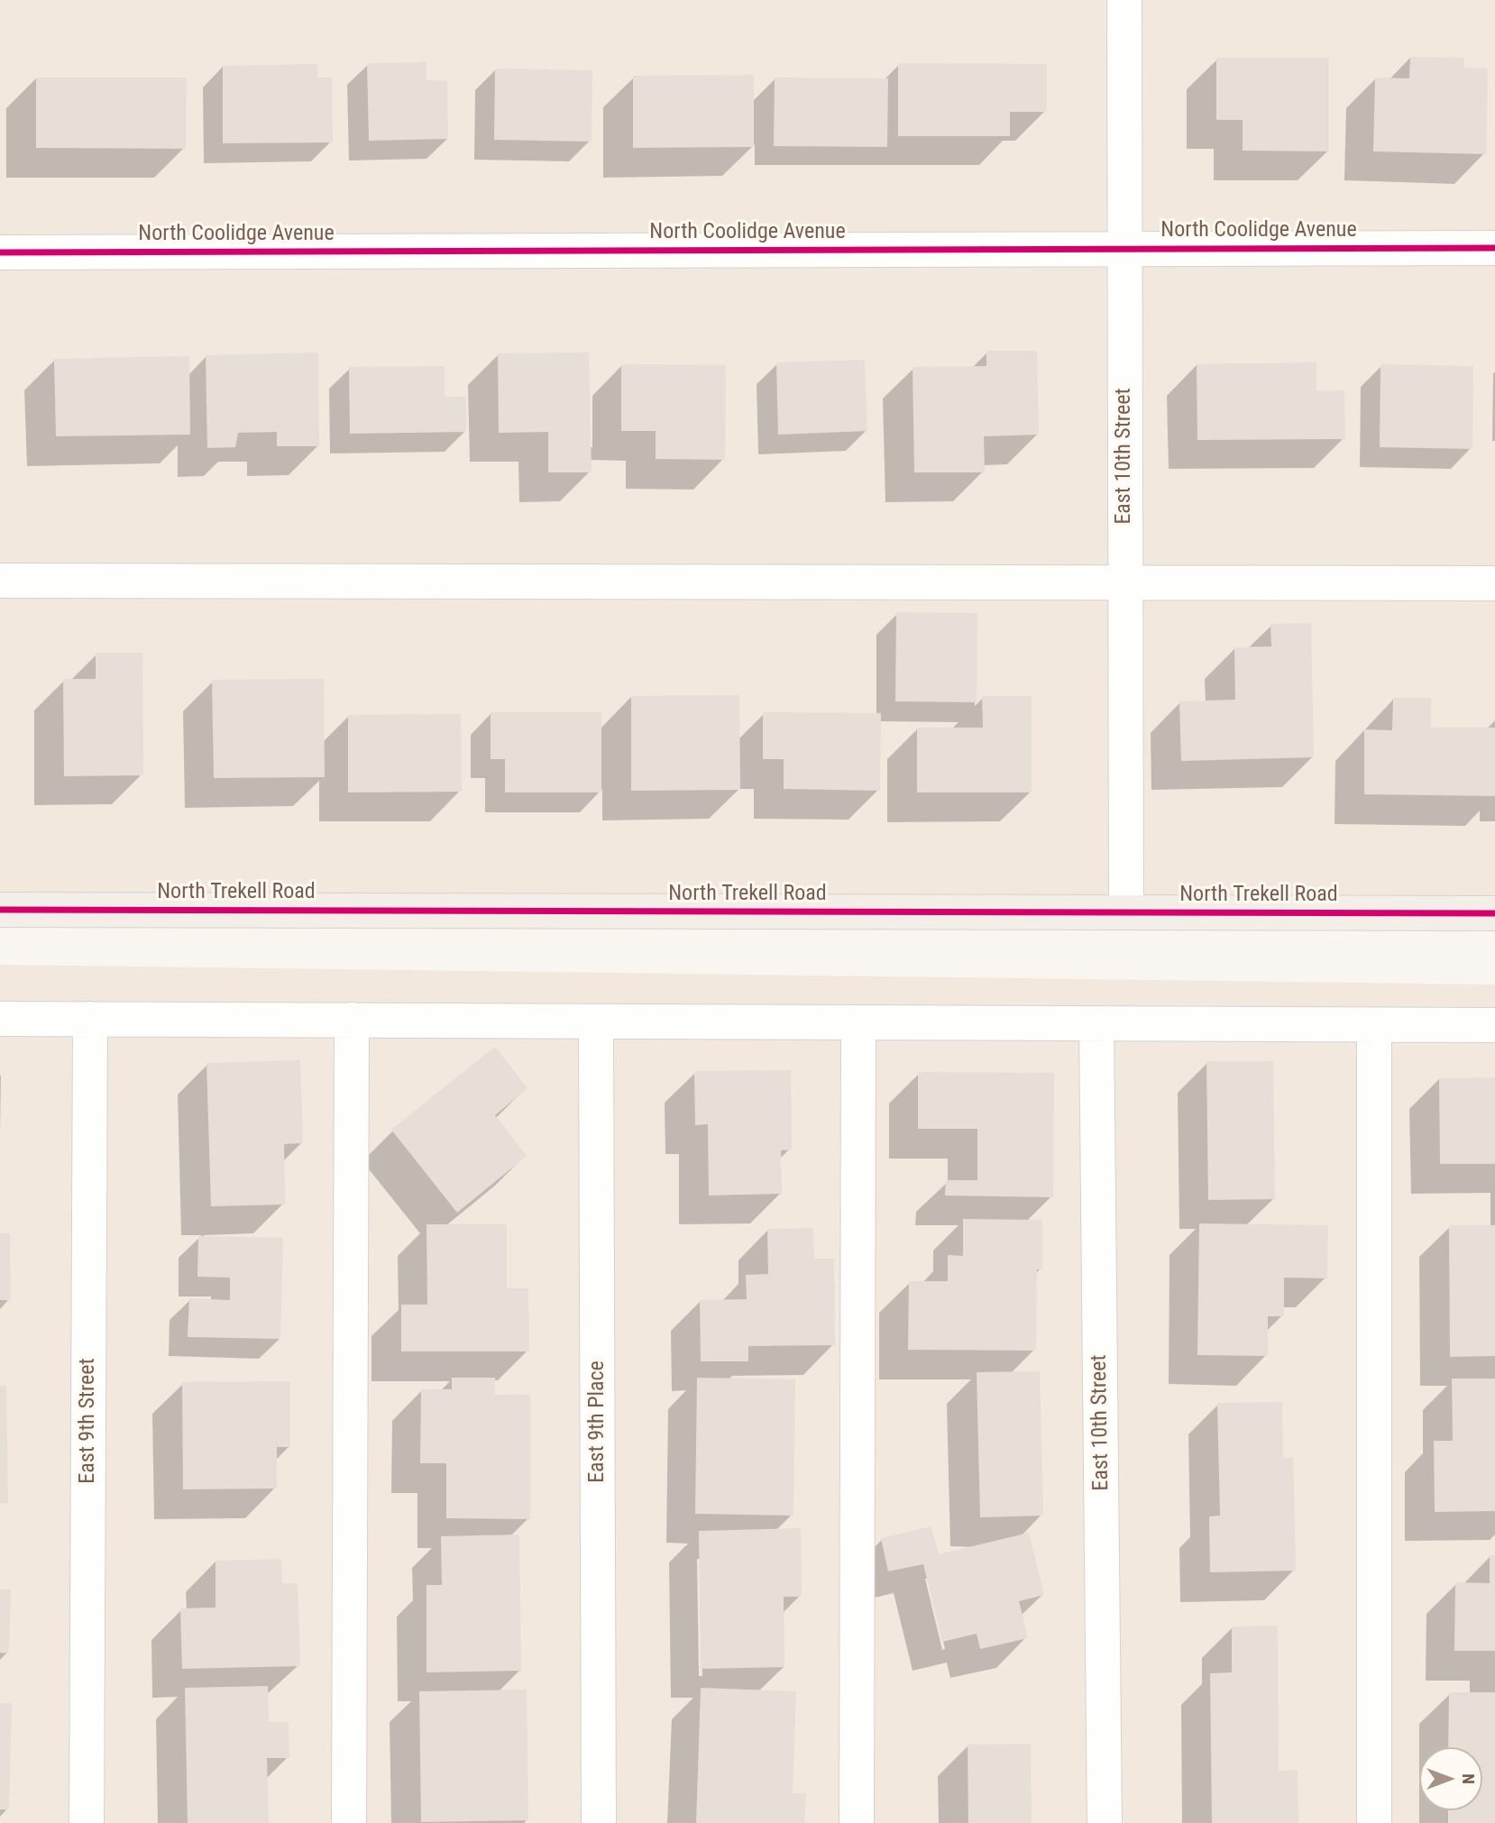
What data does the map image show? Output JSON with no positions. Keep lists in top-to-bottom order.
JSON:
{
  "streets": {
    "main road": ["North Trekell Road"],
    "street": [
      "North Coolidge Avenue",
      "East 10th Street",
      "East 9th Street",
      "East 9th Place"
    ]
  },
  "crossings": [
    ["North Coolidge Avenue", "East 10th Street"],
    ["East 10th Street", "North Trekell Road"]
  ],
  "north": "right"
}
